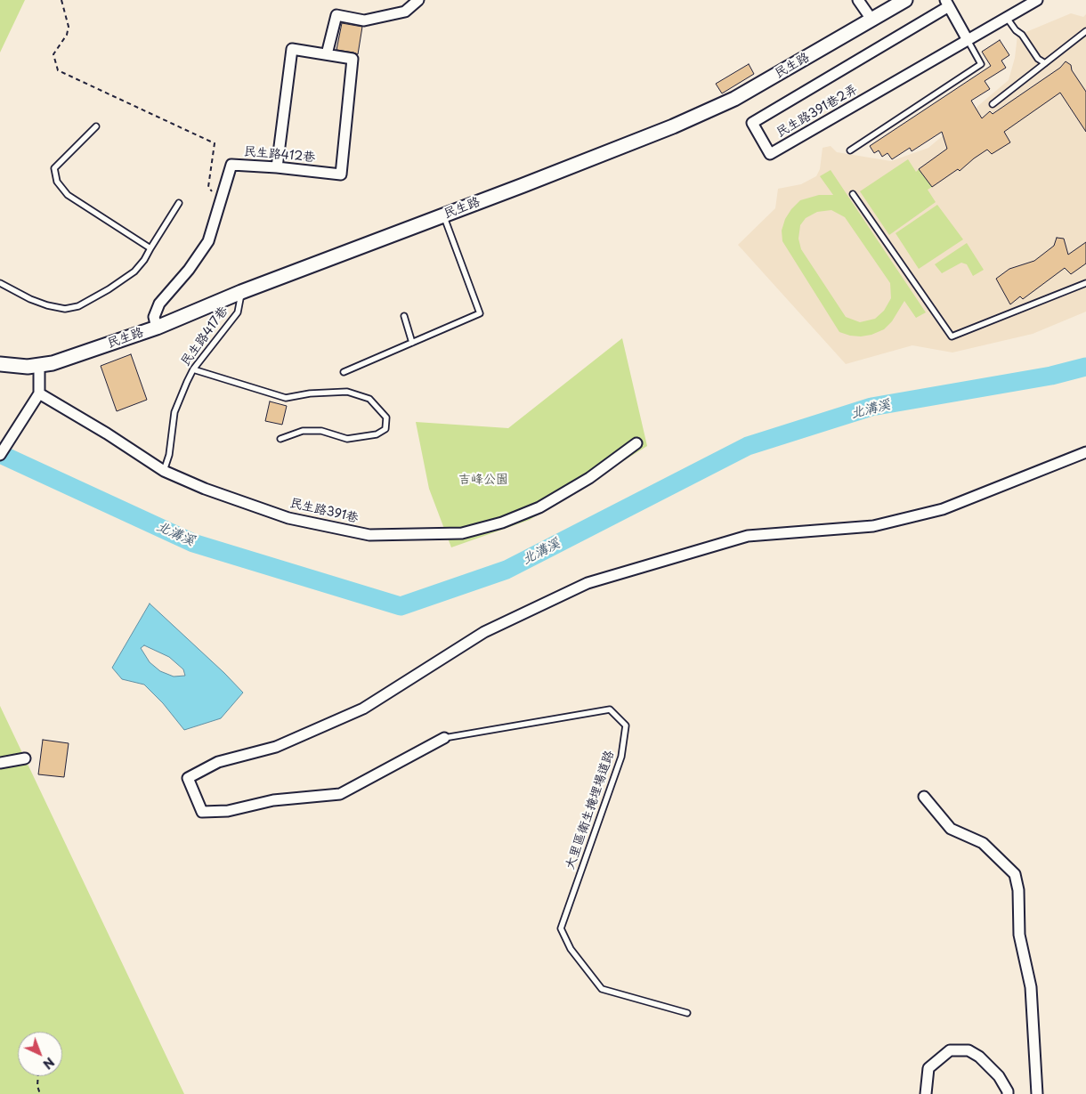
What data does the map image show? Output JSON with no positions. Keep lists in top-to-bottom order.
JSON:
{
  "streets": {
    "street": [
      "民生路",
      "民生路391巷2弄",
      "民生路412巷",
      "民生路391巷"
    ],
    "lane": ["民生路417巷", "大里區衛生掩埋場道路"]
  },
  "crossings": [
    ["民生路", "民生路412巷"],
    ["民生路", "民生路417巷"],
    ["民生路417巷", "民生路391巷"]
  ],
  "water": ["北溝溪"],
  "parks": ["吉峰公園"],
  "north": "bottom right"
}
